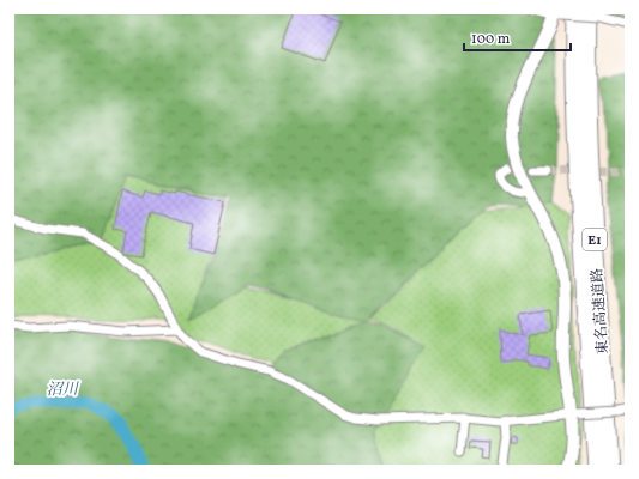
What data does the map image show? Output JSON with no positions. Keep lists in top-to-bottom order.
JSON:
{
  "streets": {
    "highway": ["E1", "東名高速道路"]
  },
  "water": ["沼川"],
  "scale_bar": "100 m"
}
